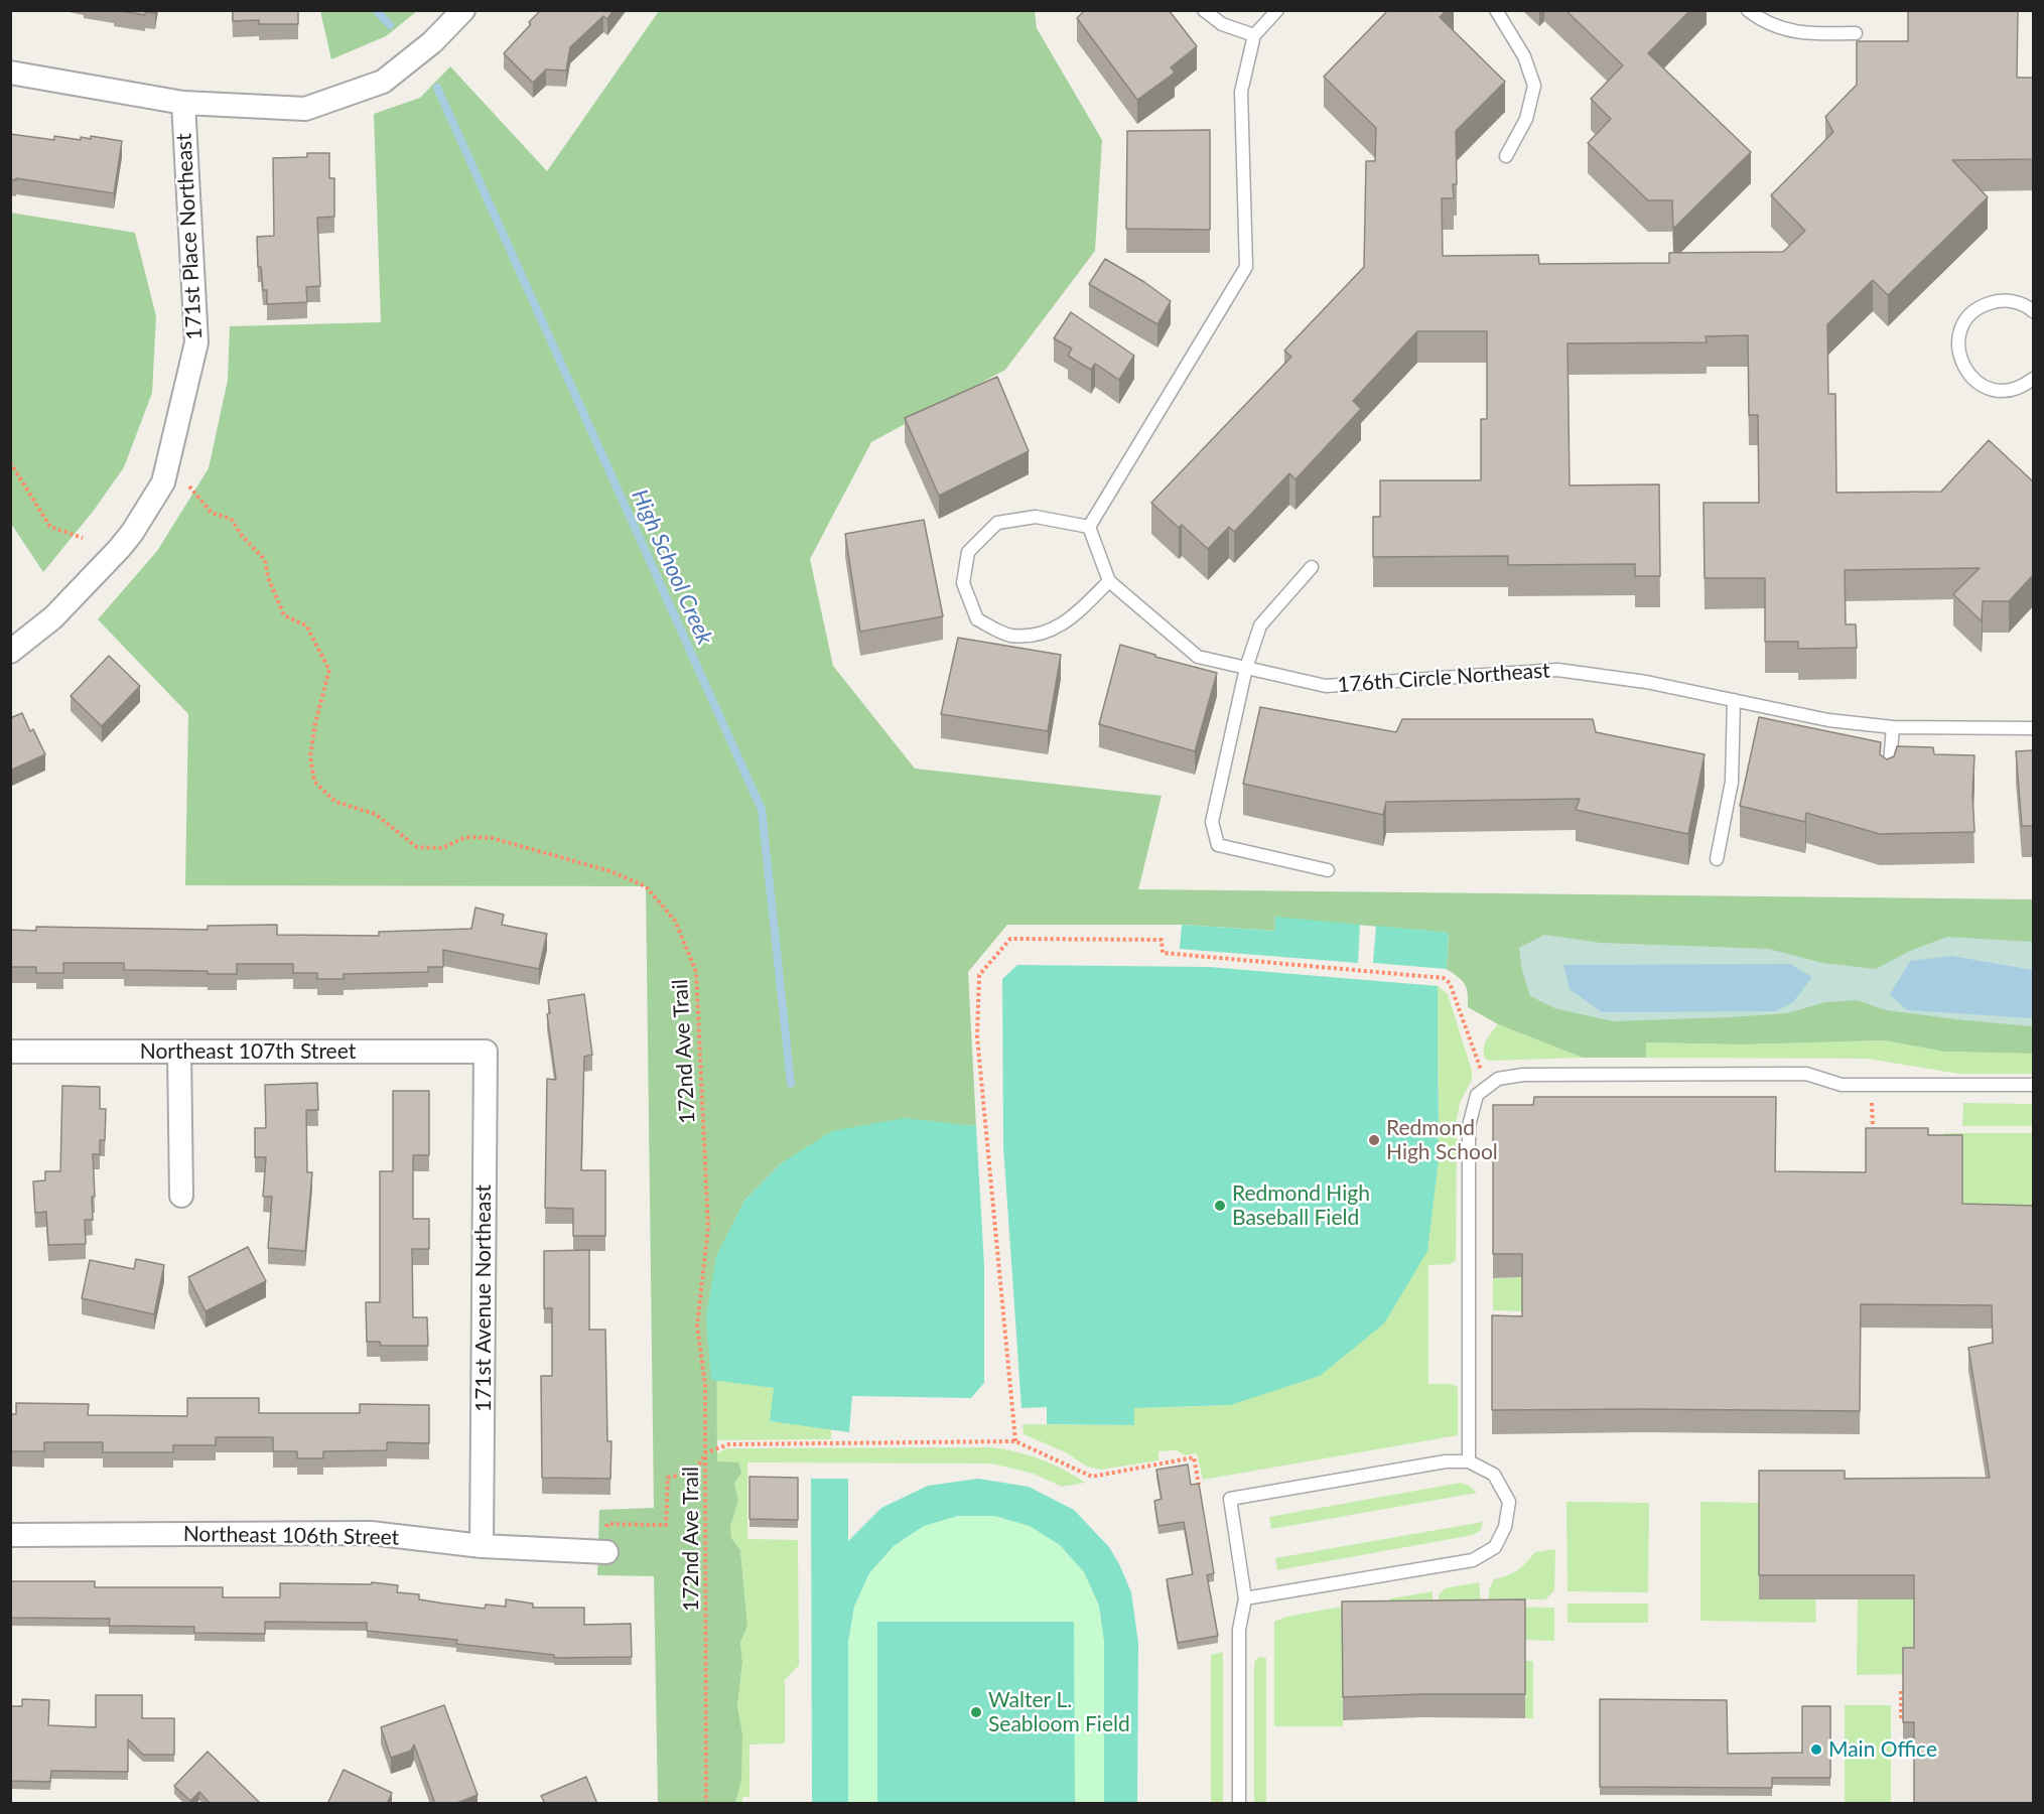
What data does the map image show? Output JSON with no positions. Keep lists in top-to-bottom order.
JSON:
{
  "streets": {
    "street": [
      "171st Place Northeast",
      "Northeast 107th Street",
      "171st Avenue Northeast",
      "Northeast 106th Street"
    ],
    "lane": ["176th Circle Northeast"],
    "path": ["172nd Ave Trail"]
  },
  "crossings": [
    ["Northeast 107th Street", "171st Avenue Northeast"],
    ["171st Avenue Northeast", "Northeast 106th Street"]
  ],
  "water": ["High School Creek"],
  "places": [
    "Redmond High School",
    "Redmond High Baseball Field",
    "Walter L. Seabloom Field",
    "Main Office"
  ]
}
